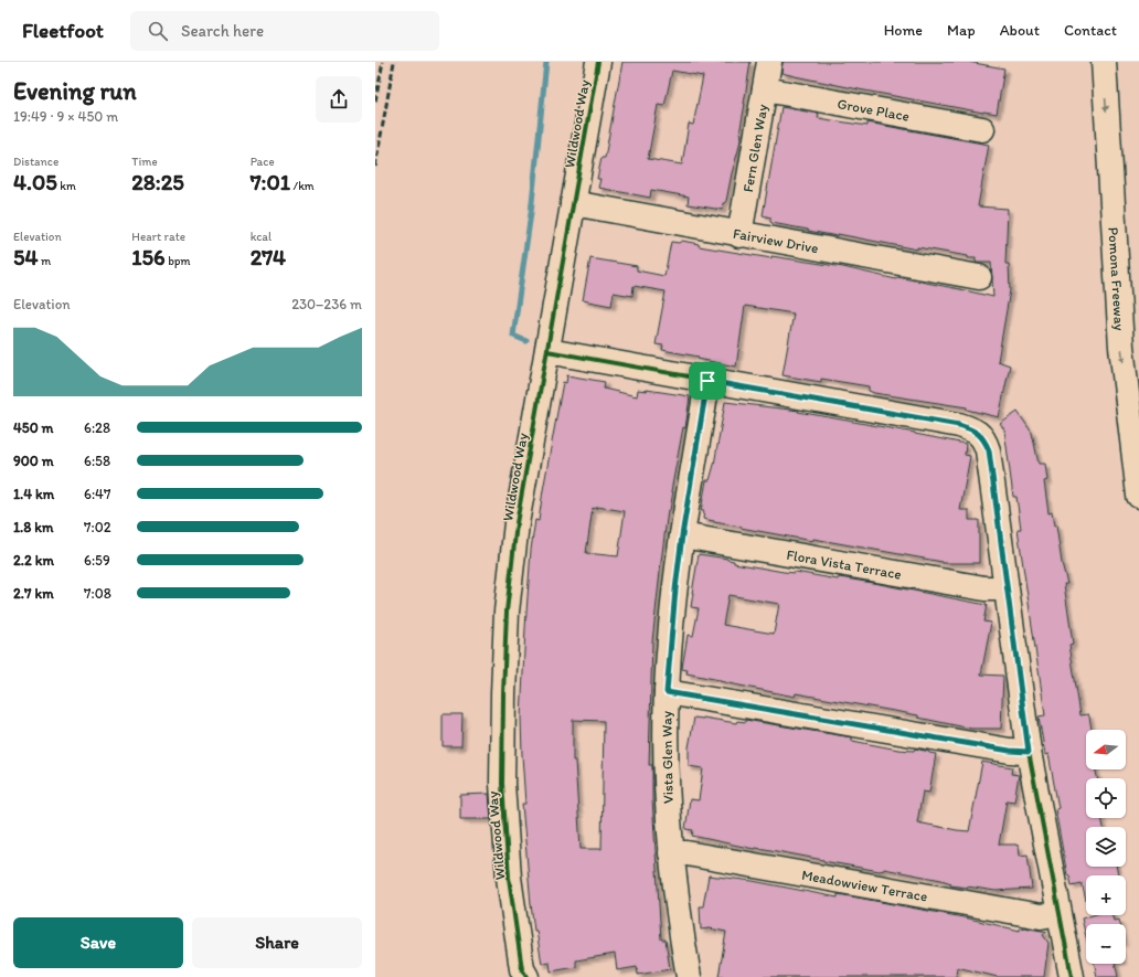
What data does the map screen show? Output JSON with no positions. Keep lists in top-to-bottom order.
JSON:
{
  "streets": {
    "main road": [
      "Grove Place",
      "Wildwood Way",
      "Fern Glen Way",
      "Fairview Drive",
      "Pomona Freeway",
      "Flora Vista Terrace",
      "Vista Glen Way",
      "Meadowview Terrace"
    ]
  },
  "crossings": [
    ["Grove Place", "Fern Glen Way"],
    ["Wildwood Way", "Fairview Drive"],
    ["Fern Glen Way", "Fairview Drive"],
    ["Flora Vista Terrace", "Vista Glen Way"],
    ["Vista Glen Way", "Meadowview Terrace"]
  ],
  "one_way": ["Pomona Freeway"],
  "north": "left",
  "page": {
    "header": "Fleetfoot",
    "search": "Search here",
    "nav": [
      "Home",
      "Map",
      "About",
      "Contact"
    ],
    "heading": ["Evening run", "19:49 · 9 × 450 m"],
    "stats": [
      ["Distance", "4.05 km"],
      ["Time", "28:25"],
      ["Pace", "7:01 /km"],
      ["Elevation", "54 m"],
      ["Heart rate", "156 bpm"],
      ["kcal", "274"]
    ],
    "chart": ["Elevation", "230–236 m"],
    "list": [
      {
        "name": "450 m",
        "note": "6:28"
      },
      {
        "name": "900 m",
        "note": "6:58"
      },
      {
        "name": "1.4 km",
        "note": "6:47"
      },
      {
        "name": "1.8 km",
        "note": "7:02"
      },
      {
        "name": "2.2 km",
        "note": "6:59"
      },
      {
        "name": "2.7 km",
        "note": "7:08"
      }
    ],
    "map_buttons": ["+", "−"],
    "buttons": ["Save", "Share"]
  }
}
